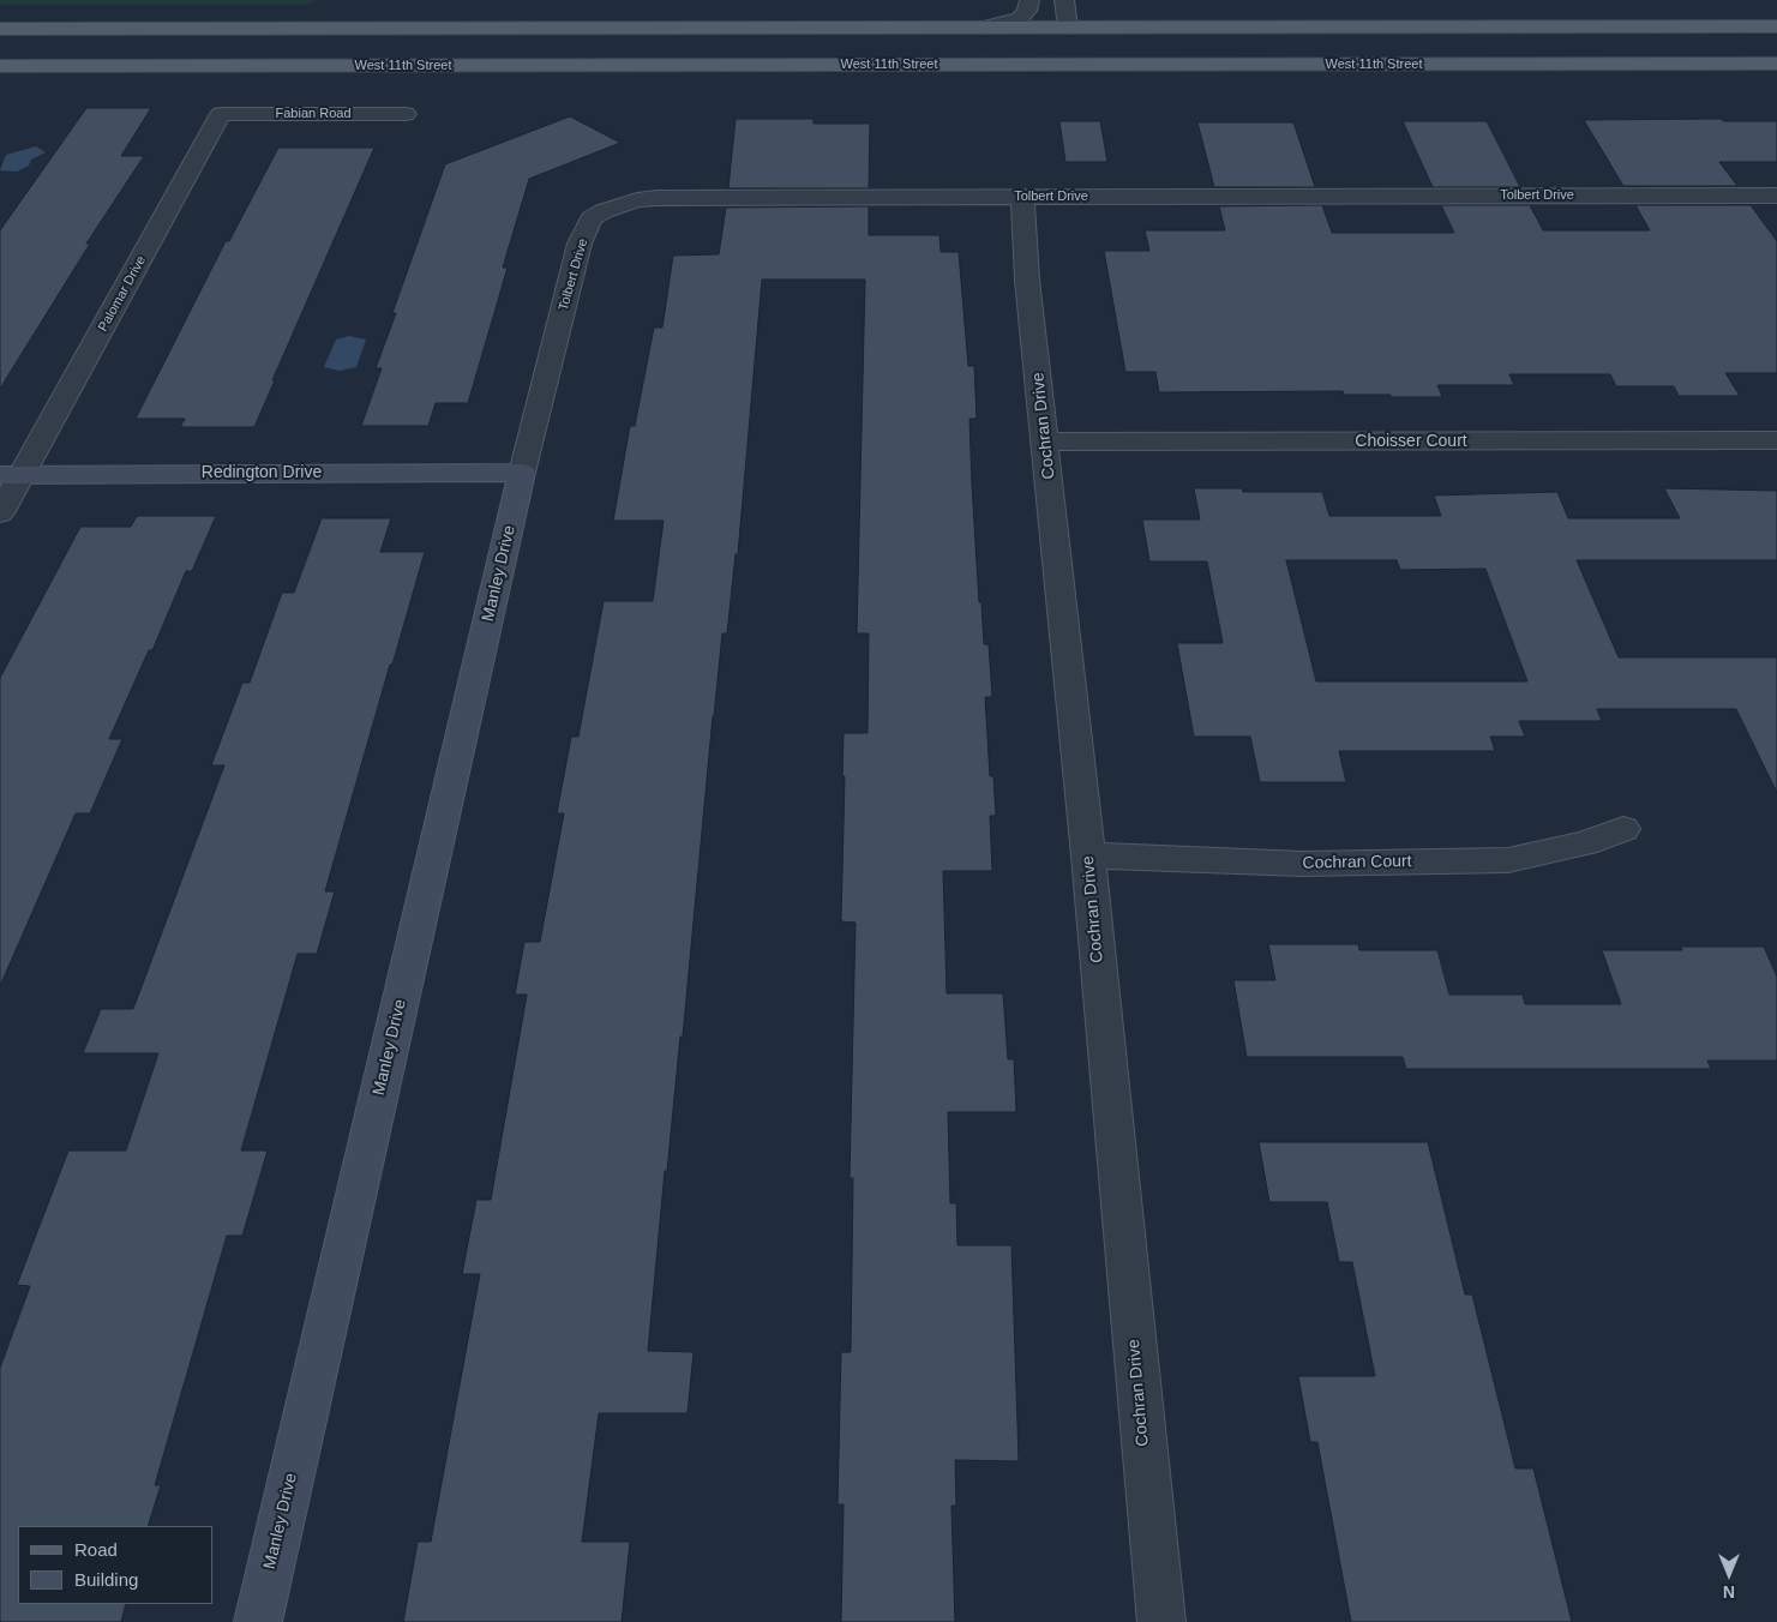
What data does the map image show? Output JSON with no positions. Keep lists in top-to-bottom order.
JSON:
{
  "streets": {
    "main road": ["West 11th Street"],
    "street": [
      "Fabian Road",
      "Tolbert Drive",
      "Palomar Drive",
      "Cochran Drive",
      "Choisser Court",
      "Redington Drive",
      "Manley Drive",
      "Cochran Court"
    ]
  },
  "crossings": [
    ["Fabian Road", "Palomar Drive"],
    ["Tolbert Drive", "Cochran Drive"],
    ["Tolbert Drive", "Redington Drive"],
    ["Tolbert Drive", "Manley Drive"],
    ["Palomar Drive", "Redington Drive"],
    ["Cochran Drive", "Choisser Court"],
    ["Cochran Drive", "Cochran Court"],
    ["Redington Drive", "Manley Drive"]
  ],
  "legend": ["Road", "Building"],
  "north": "bottom"
}
